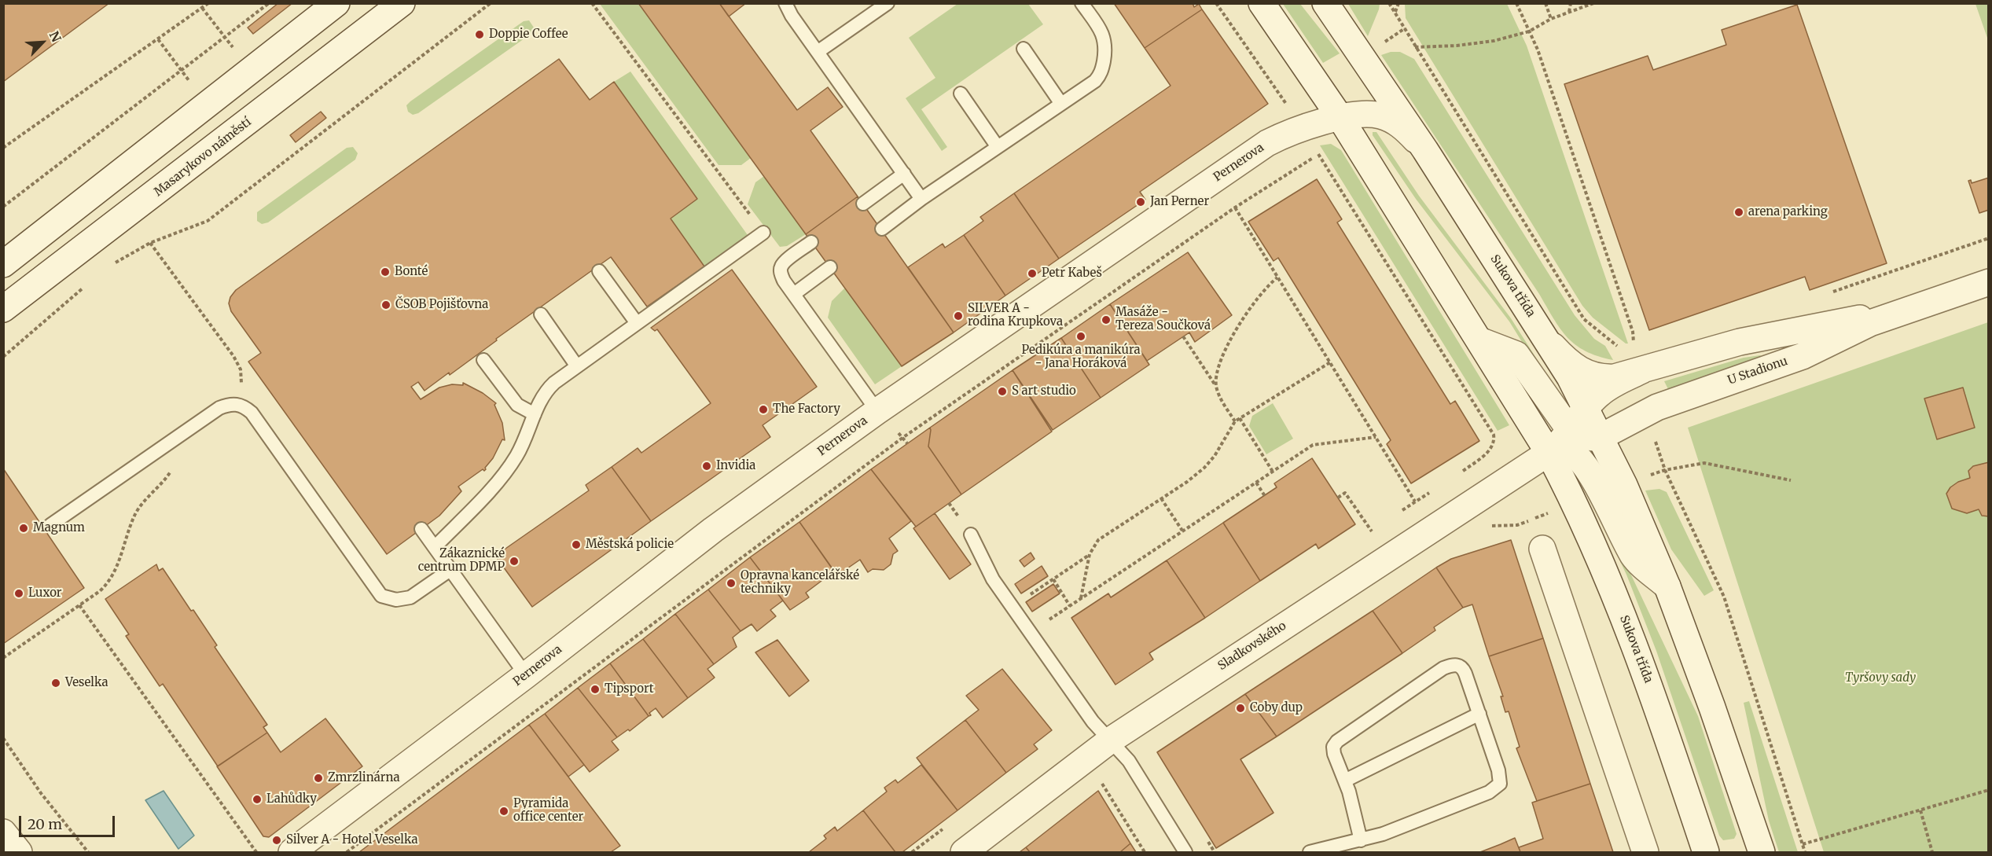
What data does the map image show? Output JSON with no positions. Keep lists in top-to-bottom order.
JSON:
{
  "streets": {
    "street": [
      "Masarykovo náměstí",
      "Pernerova",
      "Sukova třída",
      "U Stadionu",
      "Sladkovského"
    ]
  },
  "crossings": [
    ["Pernerova", "Sukova třída"],
    ["Sukova třída", "U Stadionu"],
    ["Sukova třída", "Sladkovského"],
    ["U Stadionu", "Sladkovského"]
  ],
  "parks": ["Tyršovy sady"],
  "places": [
    "Doppie Coffee",
    "Jan Perner",
    "arena parking",
    "Bonté",
    "Petr Kabeš",
    "ČSOB Pojišťovna",
    "SILVER A - rodina Krupkova",
    "Masáže - Tereza Součková",
    "Pedikúra a manikúra - Jana Horáková",
    "S art studio",
    "The Factory",
    "Invidia",
    "Magnum",
    "Městská policie",
    "Zákaznické centrum DPMP",
    "Opravna kancelářské techniky",
    "Luxor",
    "Veselka",
    "Tipsport",
    "Coby dup",
    "Zmrzlinárna",
    "Lahůdky",
    "Pyramida office center",
    "Silver A - Hotel Veselka"
  ],
  "scale_bar": "20 m",
  "north": "top right"
}
